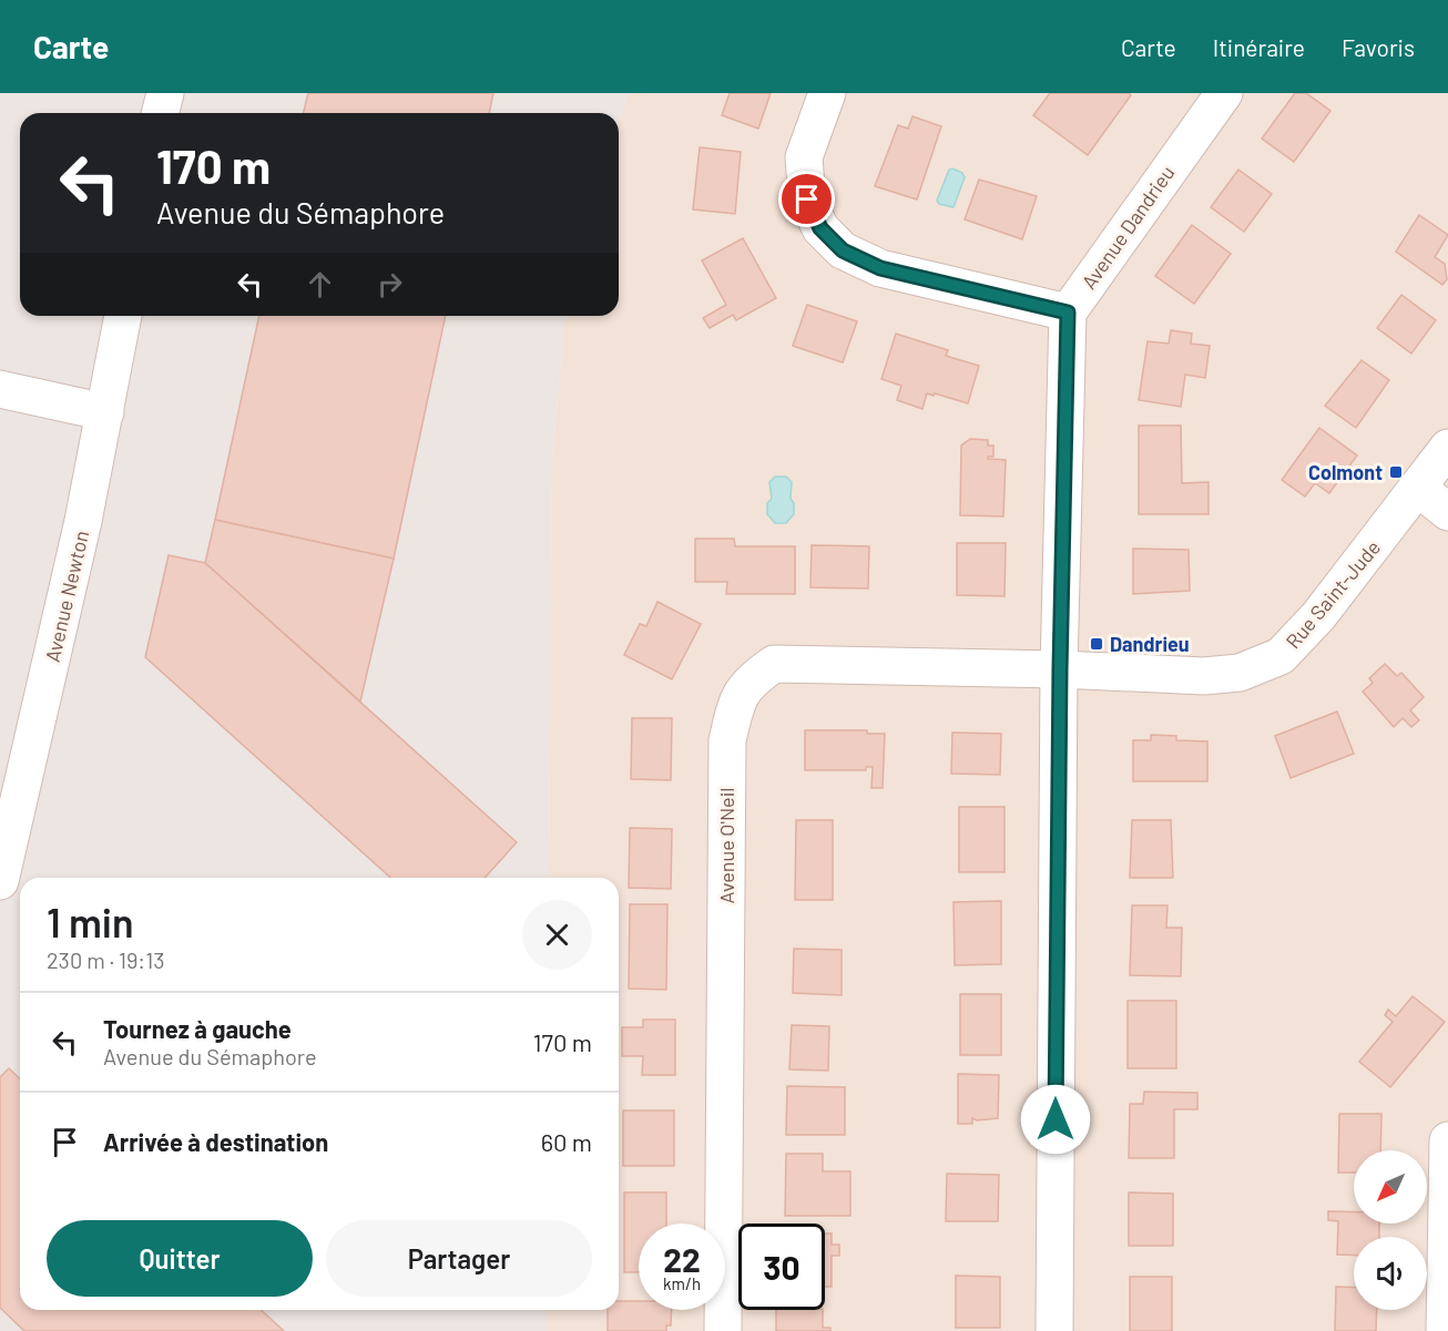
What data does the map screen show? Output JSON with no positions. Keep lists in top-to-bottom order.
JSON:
{
  "streets": {
    "street": [
      "Avenue Dandrieu",
      "Rue Saint-Jude",
      "Avenue Newton",
      "Avenue O'Neil"
    ]
  },
  "crossings": [
    ["Rue Saint-Jude", "Avenue O'Neil"]
  ],
  "places": {
    "transit": ["Colmont", "Dandrieu"]
  },
  "north": "bottom left",
  "page": {
    "header": "Carte",
    "nav": ["Carte", "Itinéraire", "Favoris"],
    "turn": ["170 m", "Avenue du Sémaphore"],
    "heading": ["1 min", "230 m · 19:13"],
    "list": [
      {
        "name": "Tournez à gauche",
        "note": "Avenue du Sémaphore",
        "value": "170 m"
      },
      {
        "name": "Arrivée à destination",
        "value": "60 m"
      }
    ],
    "buttons": ["Quitter", "Partager"],
    "speed": "22 km/h",
    "limit": "30"
  }
}
